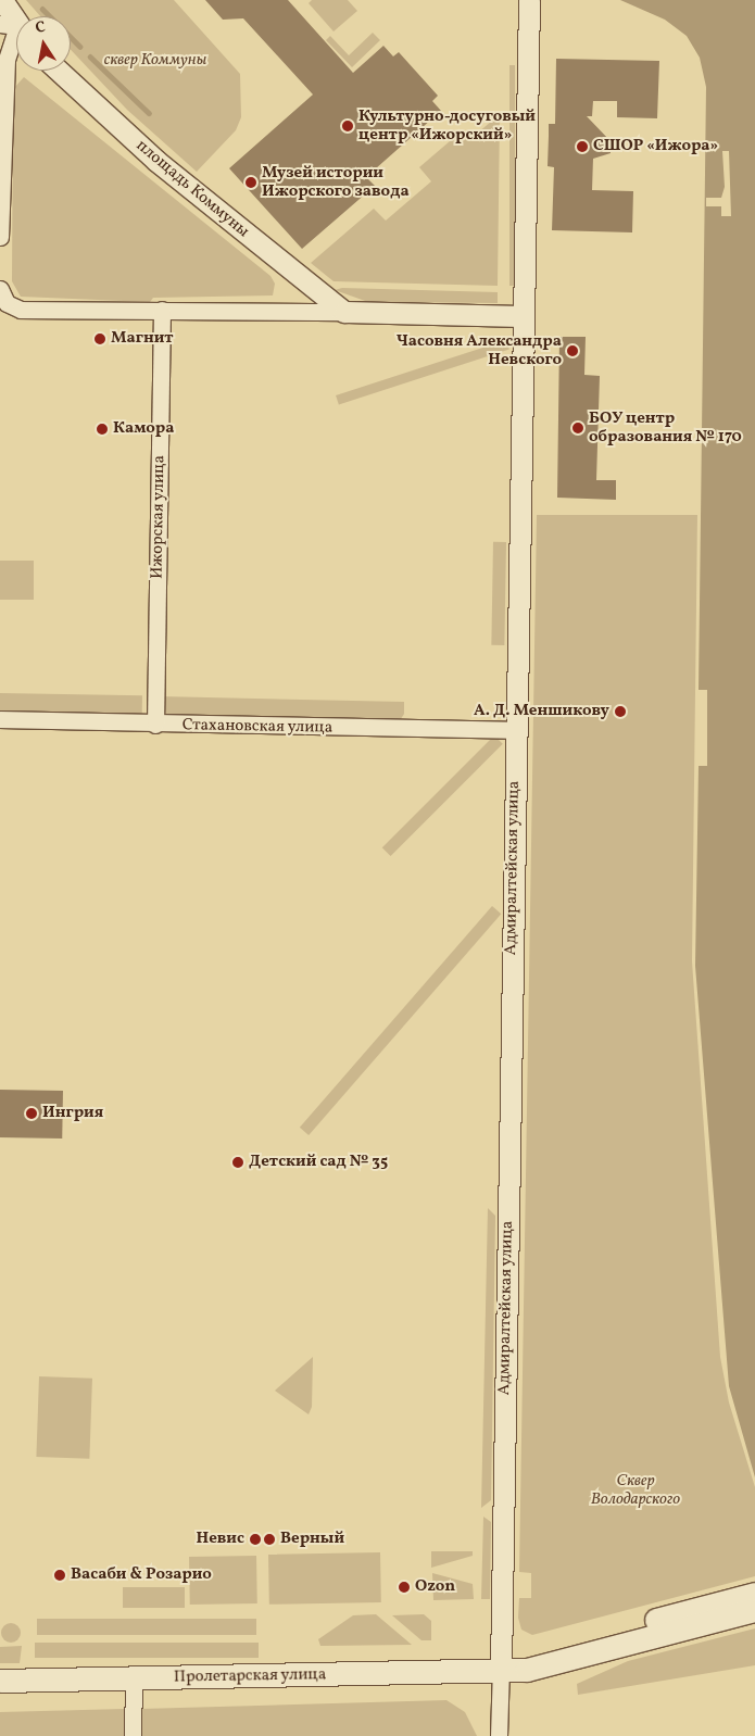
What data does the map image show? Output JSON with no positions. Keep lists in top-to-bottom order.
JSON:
{
  "streets": {
    "main road": ["Пролетарская улица"],
    "street": [
      "площадь Коммуны",
      "Ижорская улица",
      "Стахановская улица",
      "Адмиралтейская улица"
    ]
  },
  "crossings": [
    ["Ижорская улица", "Стахановская улица"],
    ["Стахановская улица", "Адмиралтейская улица"],
    ["Адмиралтейская улица", "Пролетарская улица"]
  ],
  "parks": ["сквер Коммуны", "Сквер Володарского"],
  "places": [
    "Культурно-досуговый центр «Ижорский»",
    "СШОР «Ижора»",
    "Музей истории Ижорского завода",
    "Магнит",
    "Часовня Александра Невского",
    "БОУ центр образования № 170",
    "Камора",
    "А. Д. Меншикову",
    "Ингрия",
    "Детский сад № 35",
    "Невис",
    "Верный",
    "Васаби & Розарио",
    "Ozon"
  ],
  "north": "top"
}
